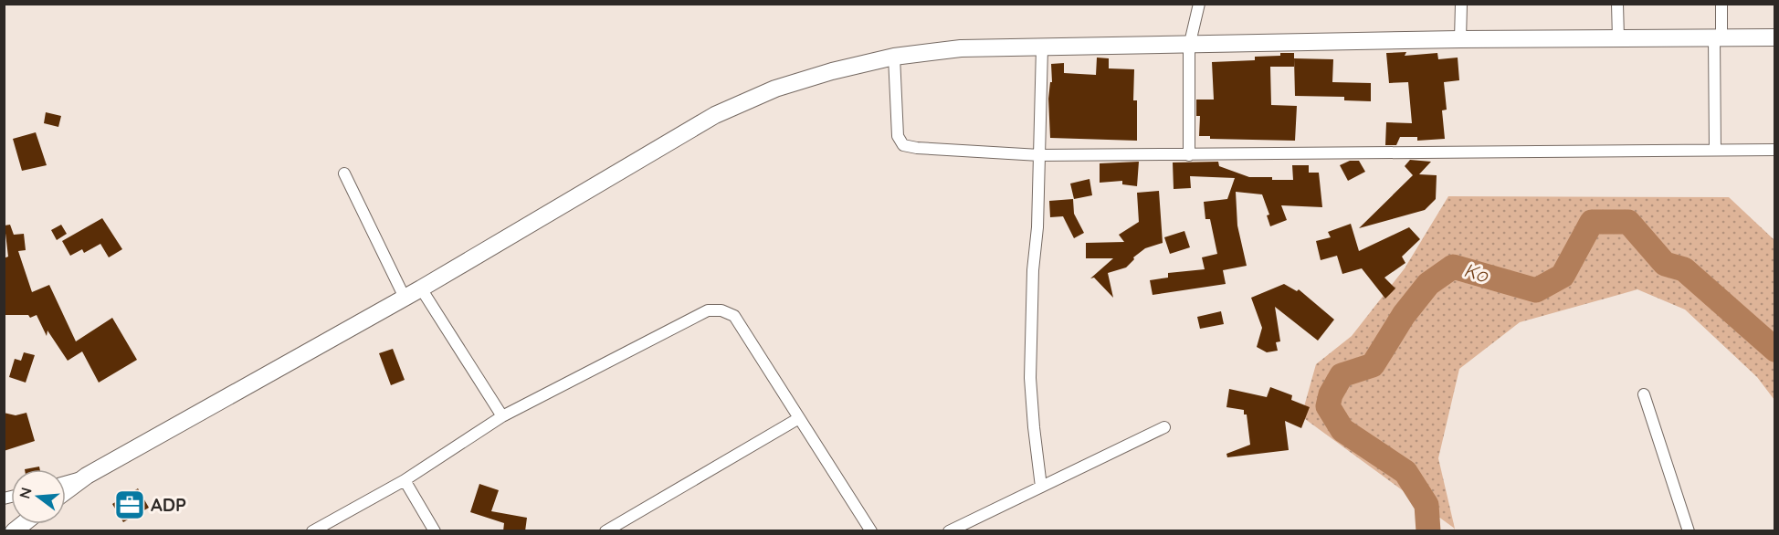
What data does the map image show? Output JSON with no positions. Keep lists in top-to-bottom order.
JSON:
{
  "water": ["Ko"],
  "places": {
    "office": ["ADP"]
  },
  "north": "left"
}
